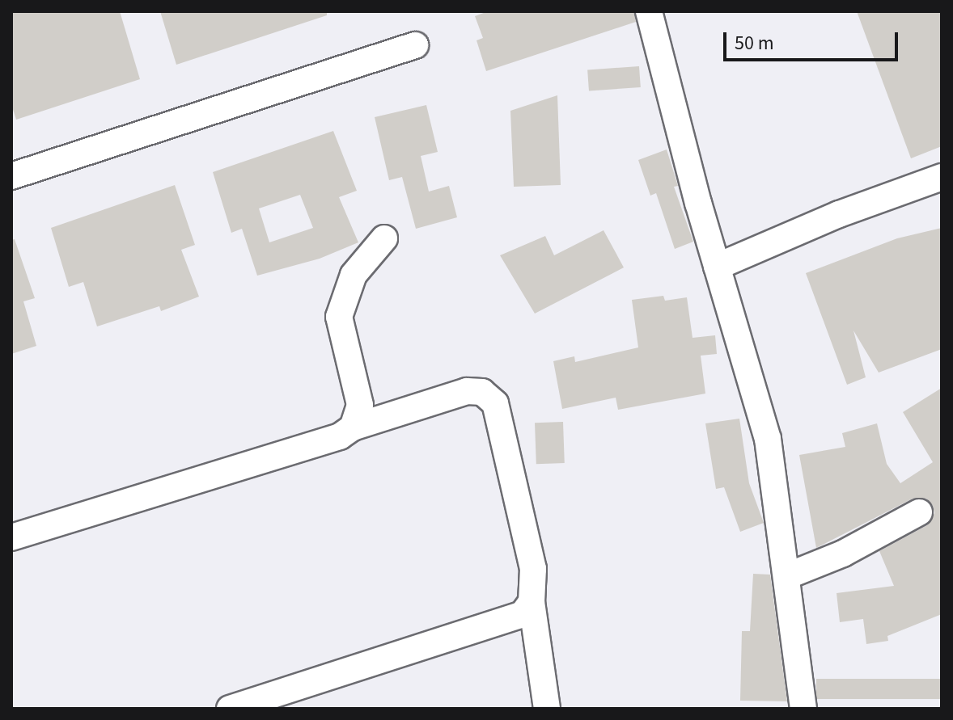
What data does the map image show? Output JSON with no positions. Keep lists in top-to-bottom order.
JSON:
{
  "scale_bar": "50 m"
}
